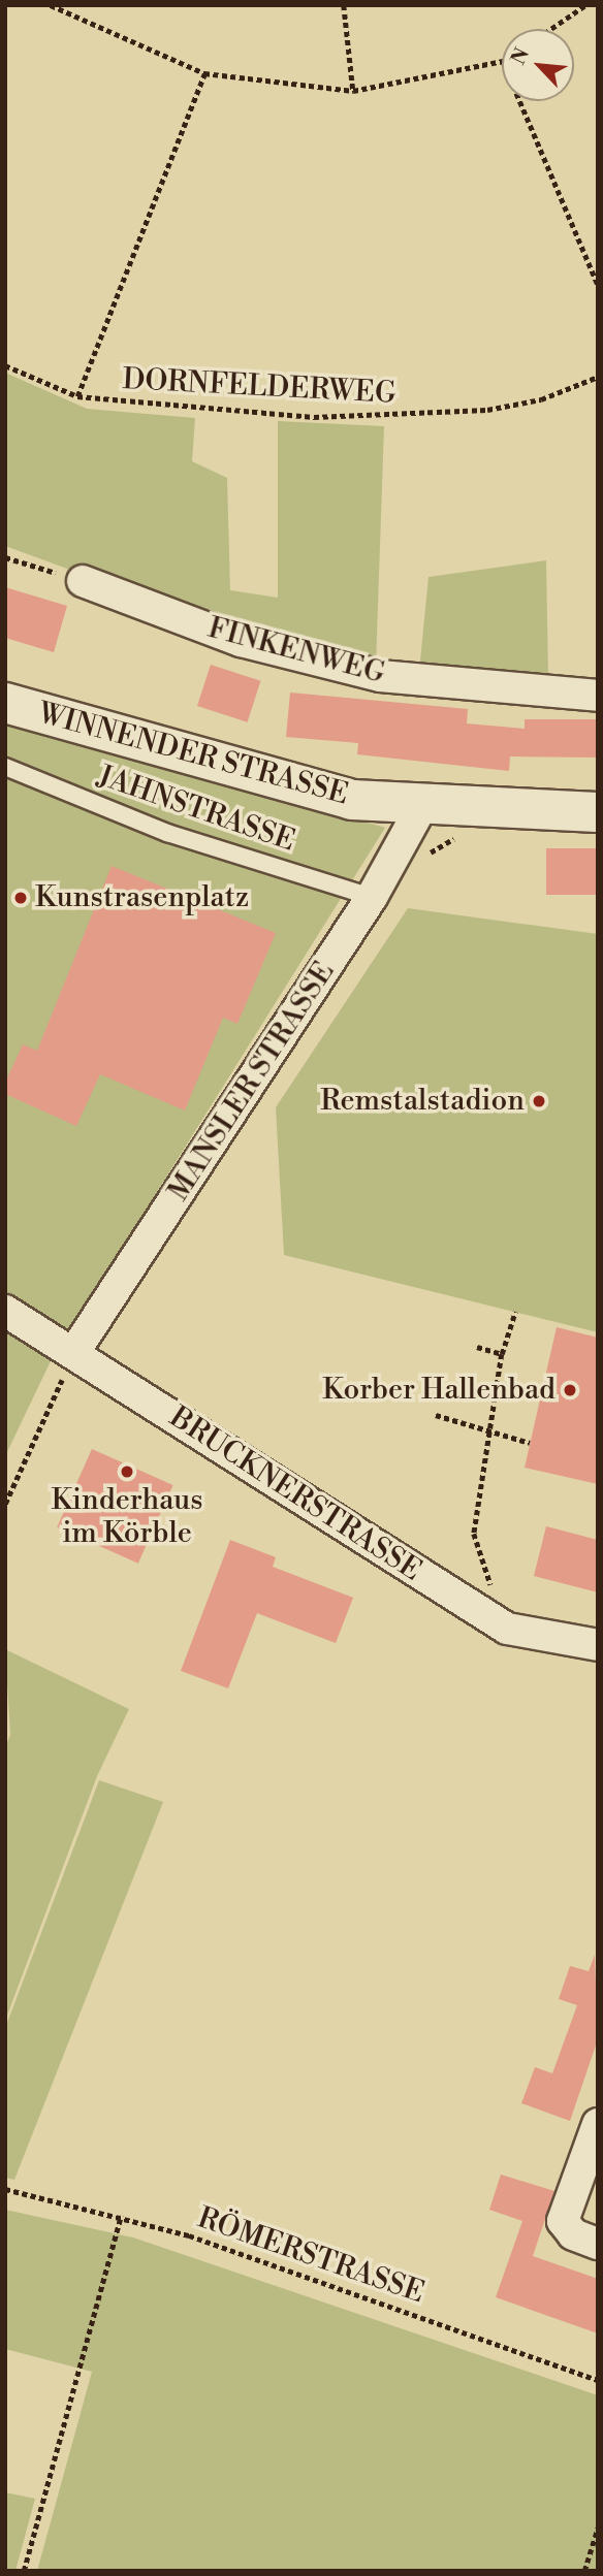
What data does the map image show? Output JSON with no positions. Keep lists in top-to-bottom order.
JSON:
{
  "streets": {
    "street": [
      "FINKENWEG",
      "WINNENDER STRASSE",
      "MANSLER STRASSE",
      "BRUCKNERSTRASSE"
    ],
    "lane": ["JAHNSTRASSE"],
    "path": ["DORNFELDERWEG", "RÖMERSTRASSE"]
  },
  "crossings": [
    ["WINNENDER STRASSE", "MANSLER STRASSE"],
    ["JAHNSTRASSE", "MANSLER STRASSE"],
    ["MANSLER STRASSE", "BRUCKNERSTRASSE"]
  ],
  "places": [
    "Kunstrasenplatz",
    "Remstalstadion",
    "Korber Hallenbad",
    "Kinderhaus im Körble"
  ],
  "north": "top left"
}
